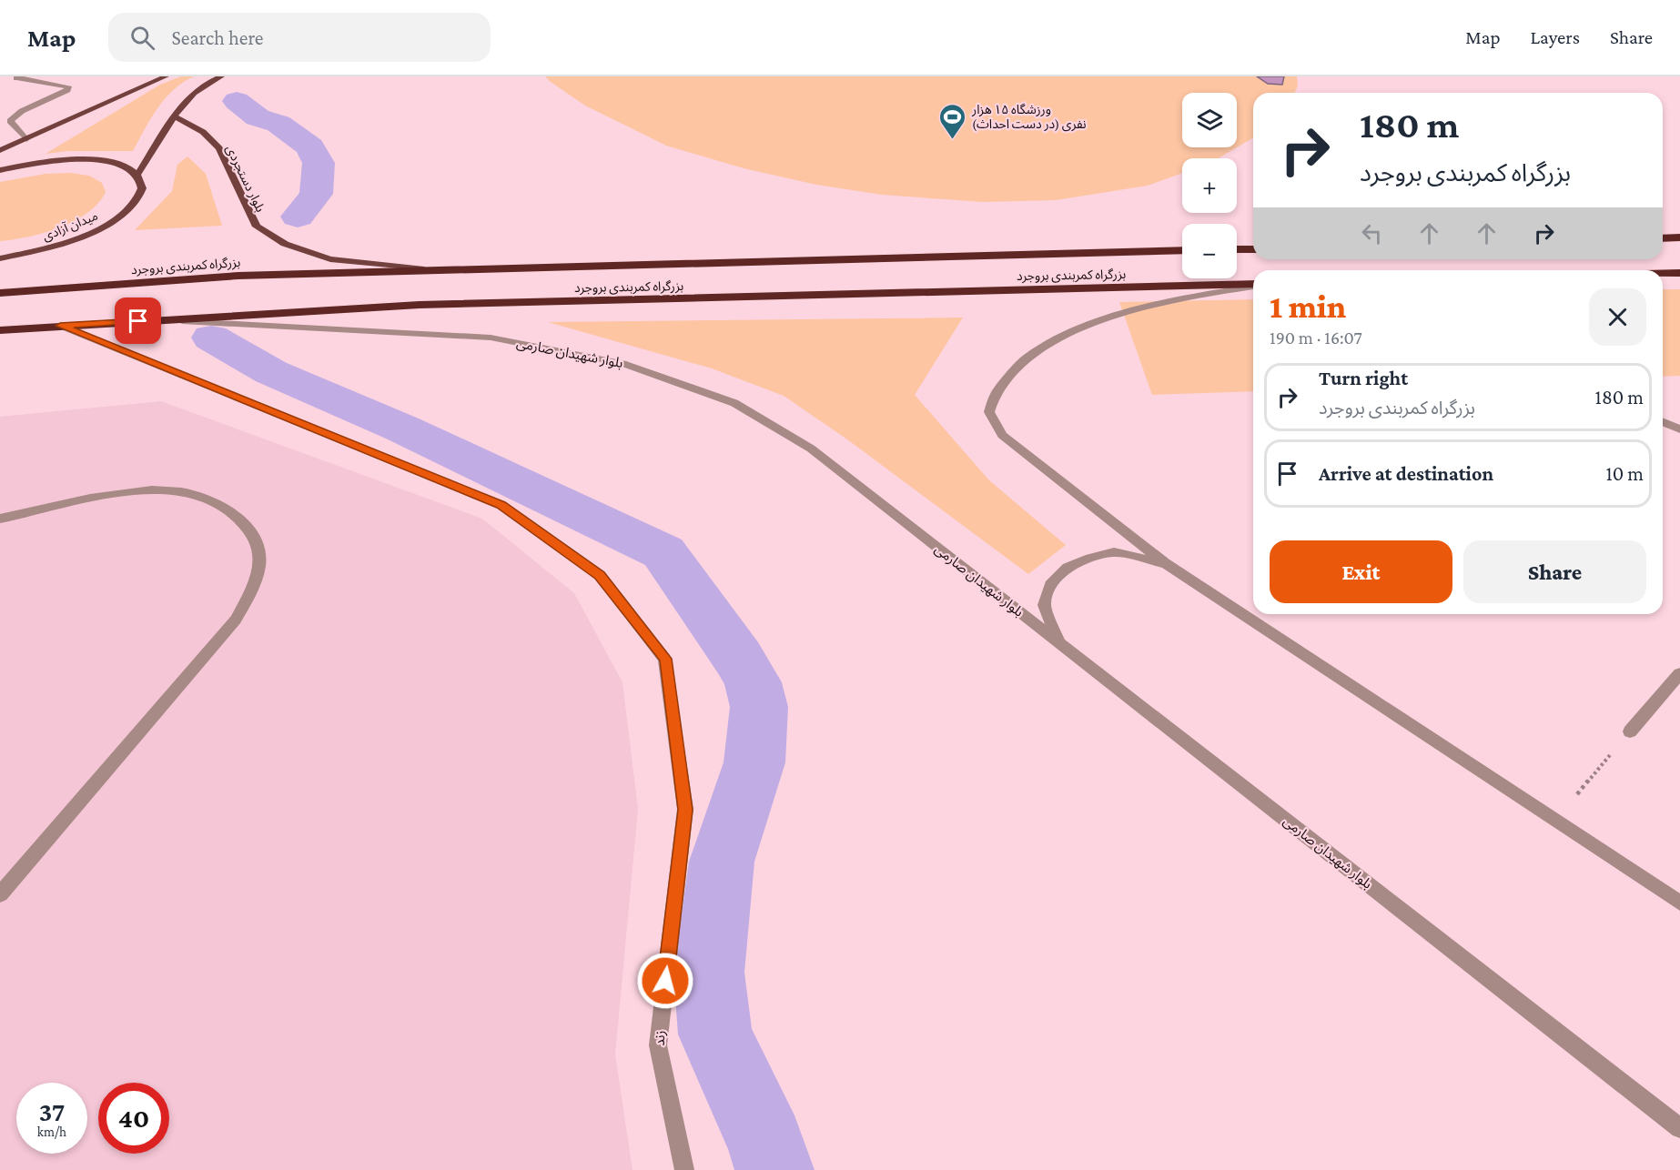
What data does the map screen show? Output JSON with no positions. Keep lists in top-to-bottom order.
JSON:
{
  "streets": {
    "highway": ["بزرگراه کمربندی بروجرد"],
    "main road": ["بلوار دستجردی", "میدان آزادی"],
    "street": ["بلوار شهیدان صارمی", "زند"]
  },
  "crossings": [
    ["بلوار دستجردی", "بزرگراه کمربندی بروجرد"],
    ["بزرگراه کمربندی بروجرد", "بلوار شهیدان صارمی"],
    ["بزرگراه کمربندی بروجرد", "زند"]
  ],
  "places": {
    "sports": ["ورزشگاه ۱۵ هزار نفری (در دست احداث)"]
  },
  "page": {
    "header": "Map",
    "search": "Search here",
    "nav": ["Map", "Layers", "Share"],
    "map_buttons": ["+", "−"],
    "turn": ["180 m", "بزرگراه کمربندی بروجرد"],
    "heading": ["1 min", "190 m · 16:07"],
    "list": [
      {
        "name": "Turn right",
        "note": "بزرگراه کمربندی بروجرد",
        "value": "180 m"
      },
      {
        "name": "Arrive at destination",
        "value": "10 m"
      }
    ],
    "buttons": ["Exit", "Share"],
    "speed": "37 km/h",
    "limit": "40"
  }
}
